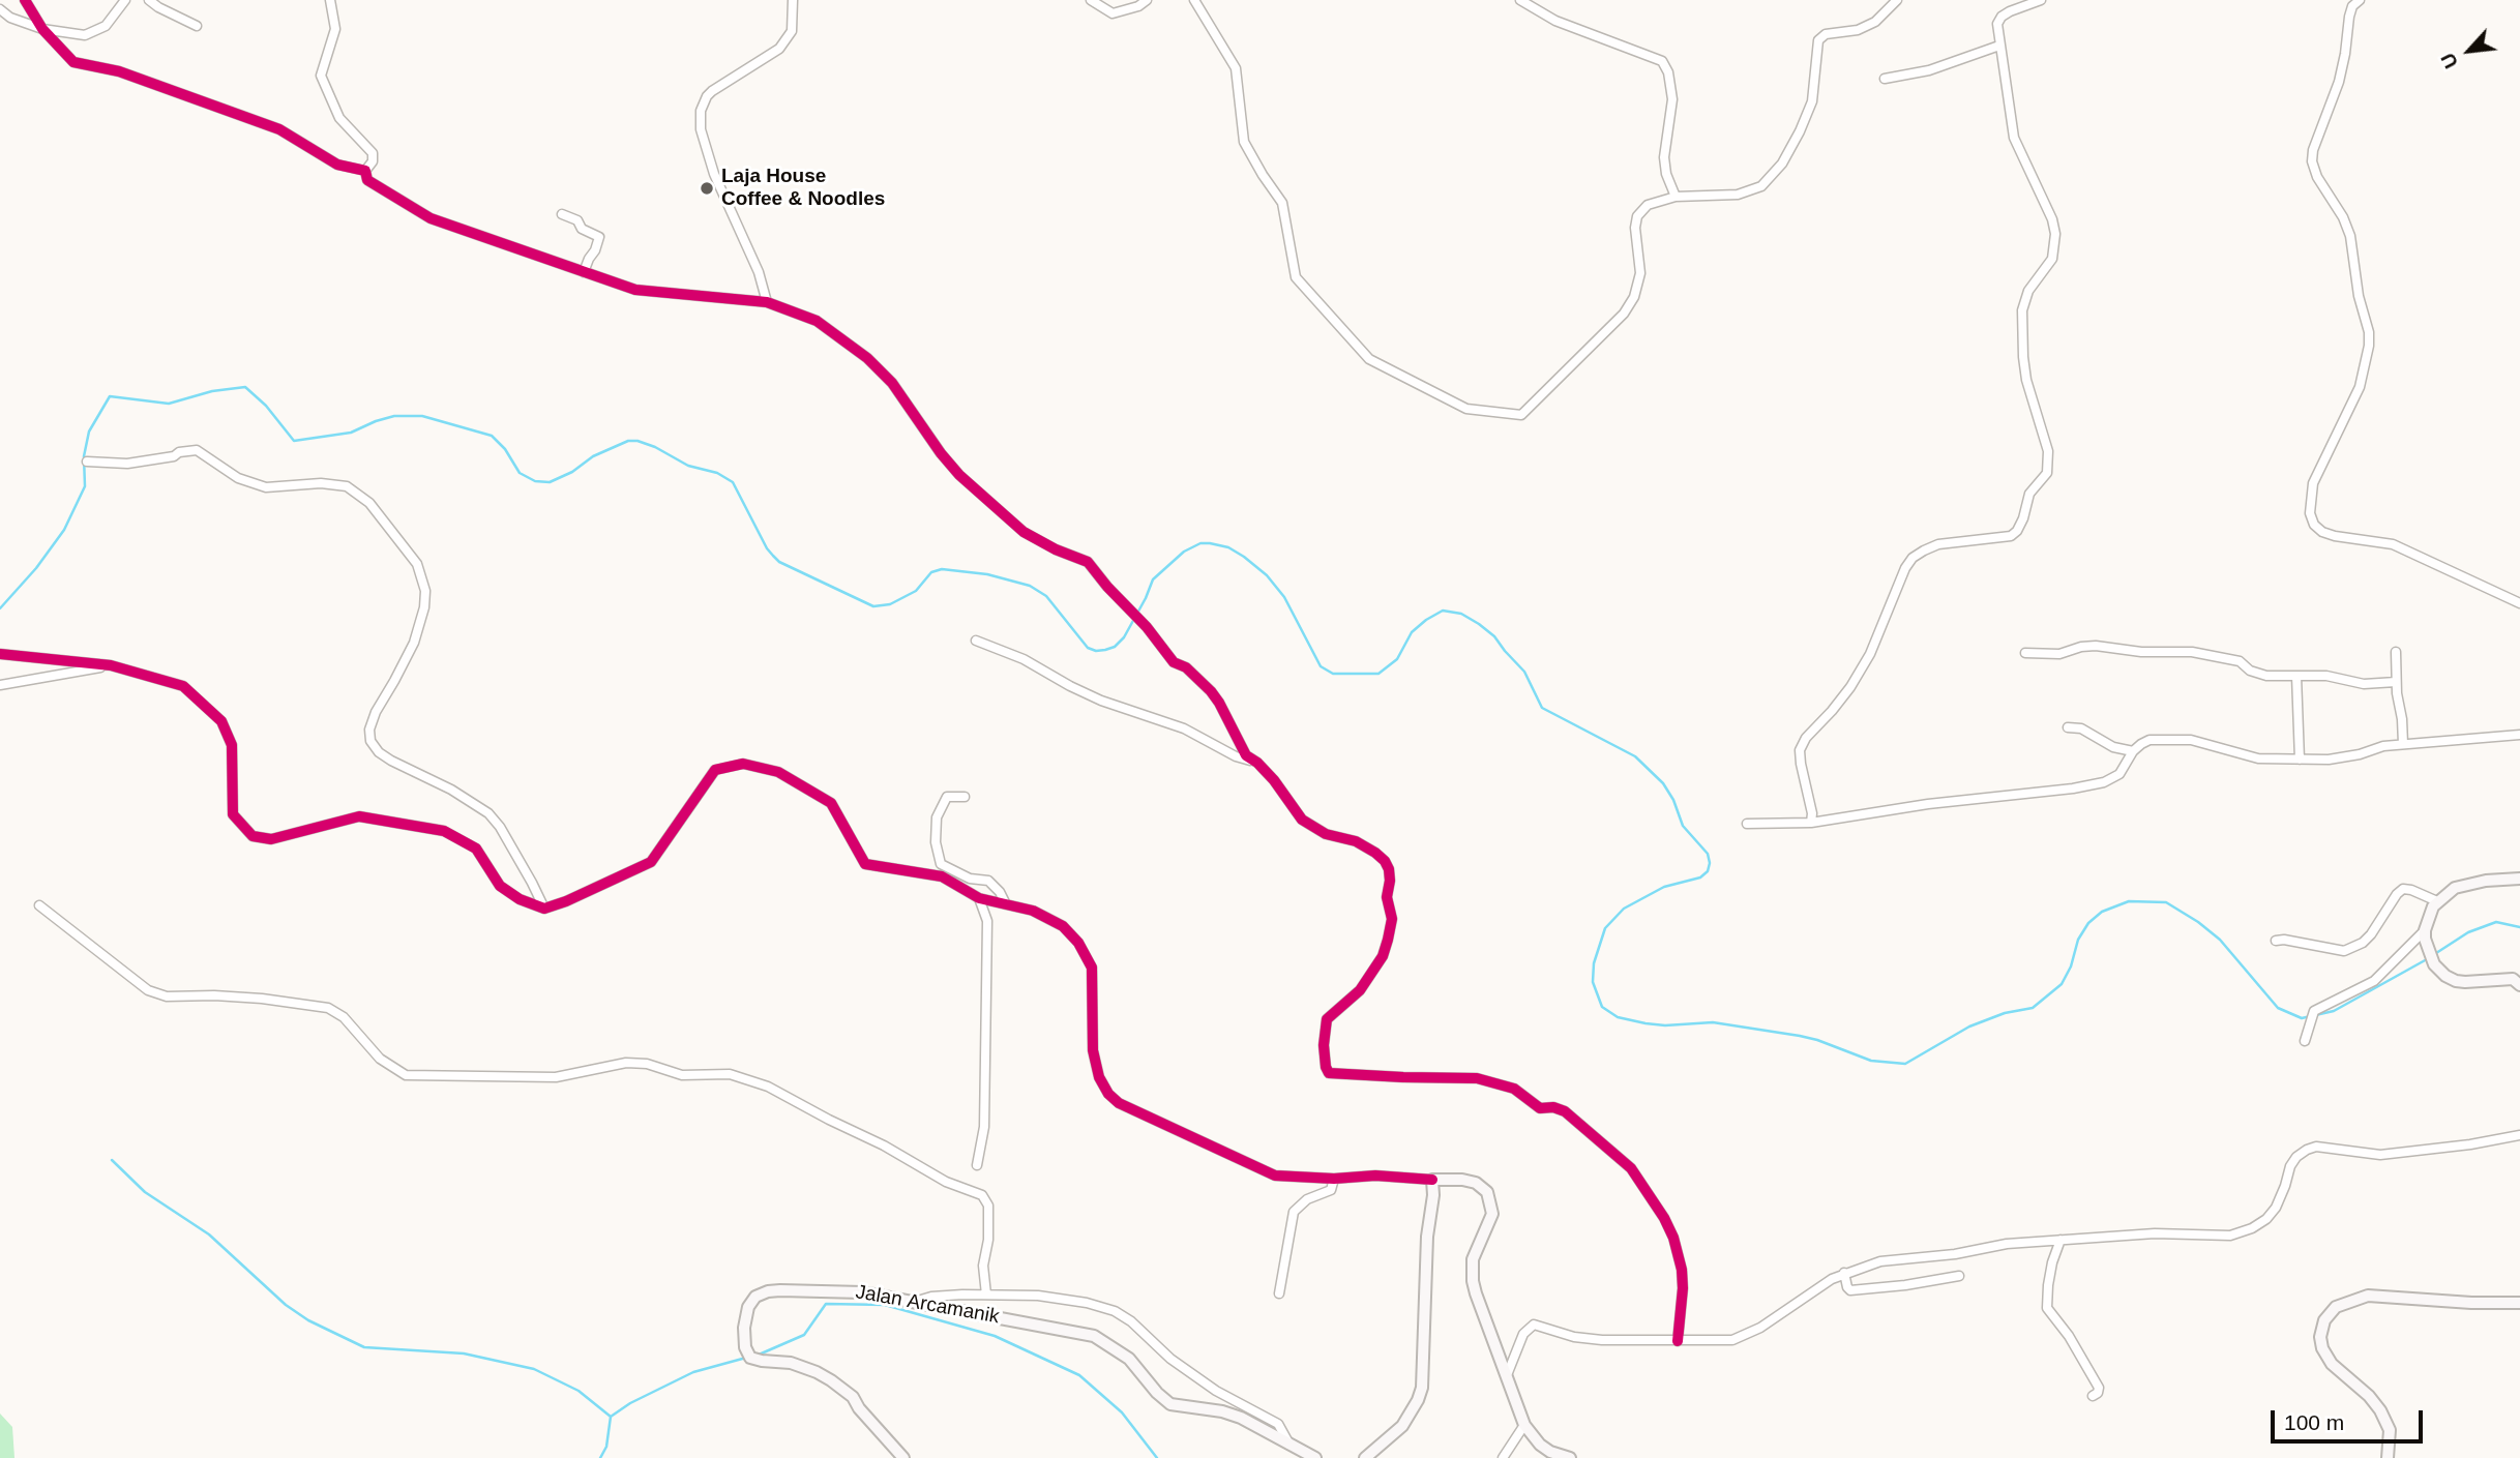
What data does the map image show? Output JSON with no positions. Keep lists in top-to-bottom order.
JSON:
{
  "streets": {
    "street": ["Jalan Arcamanik"]
  },
  "places": ["Laja House Coffee & Noodles"],
  "scale_bar": "100 m",
  "north": "bottom left"
}
